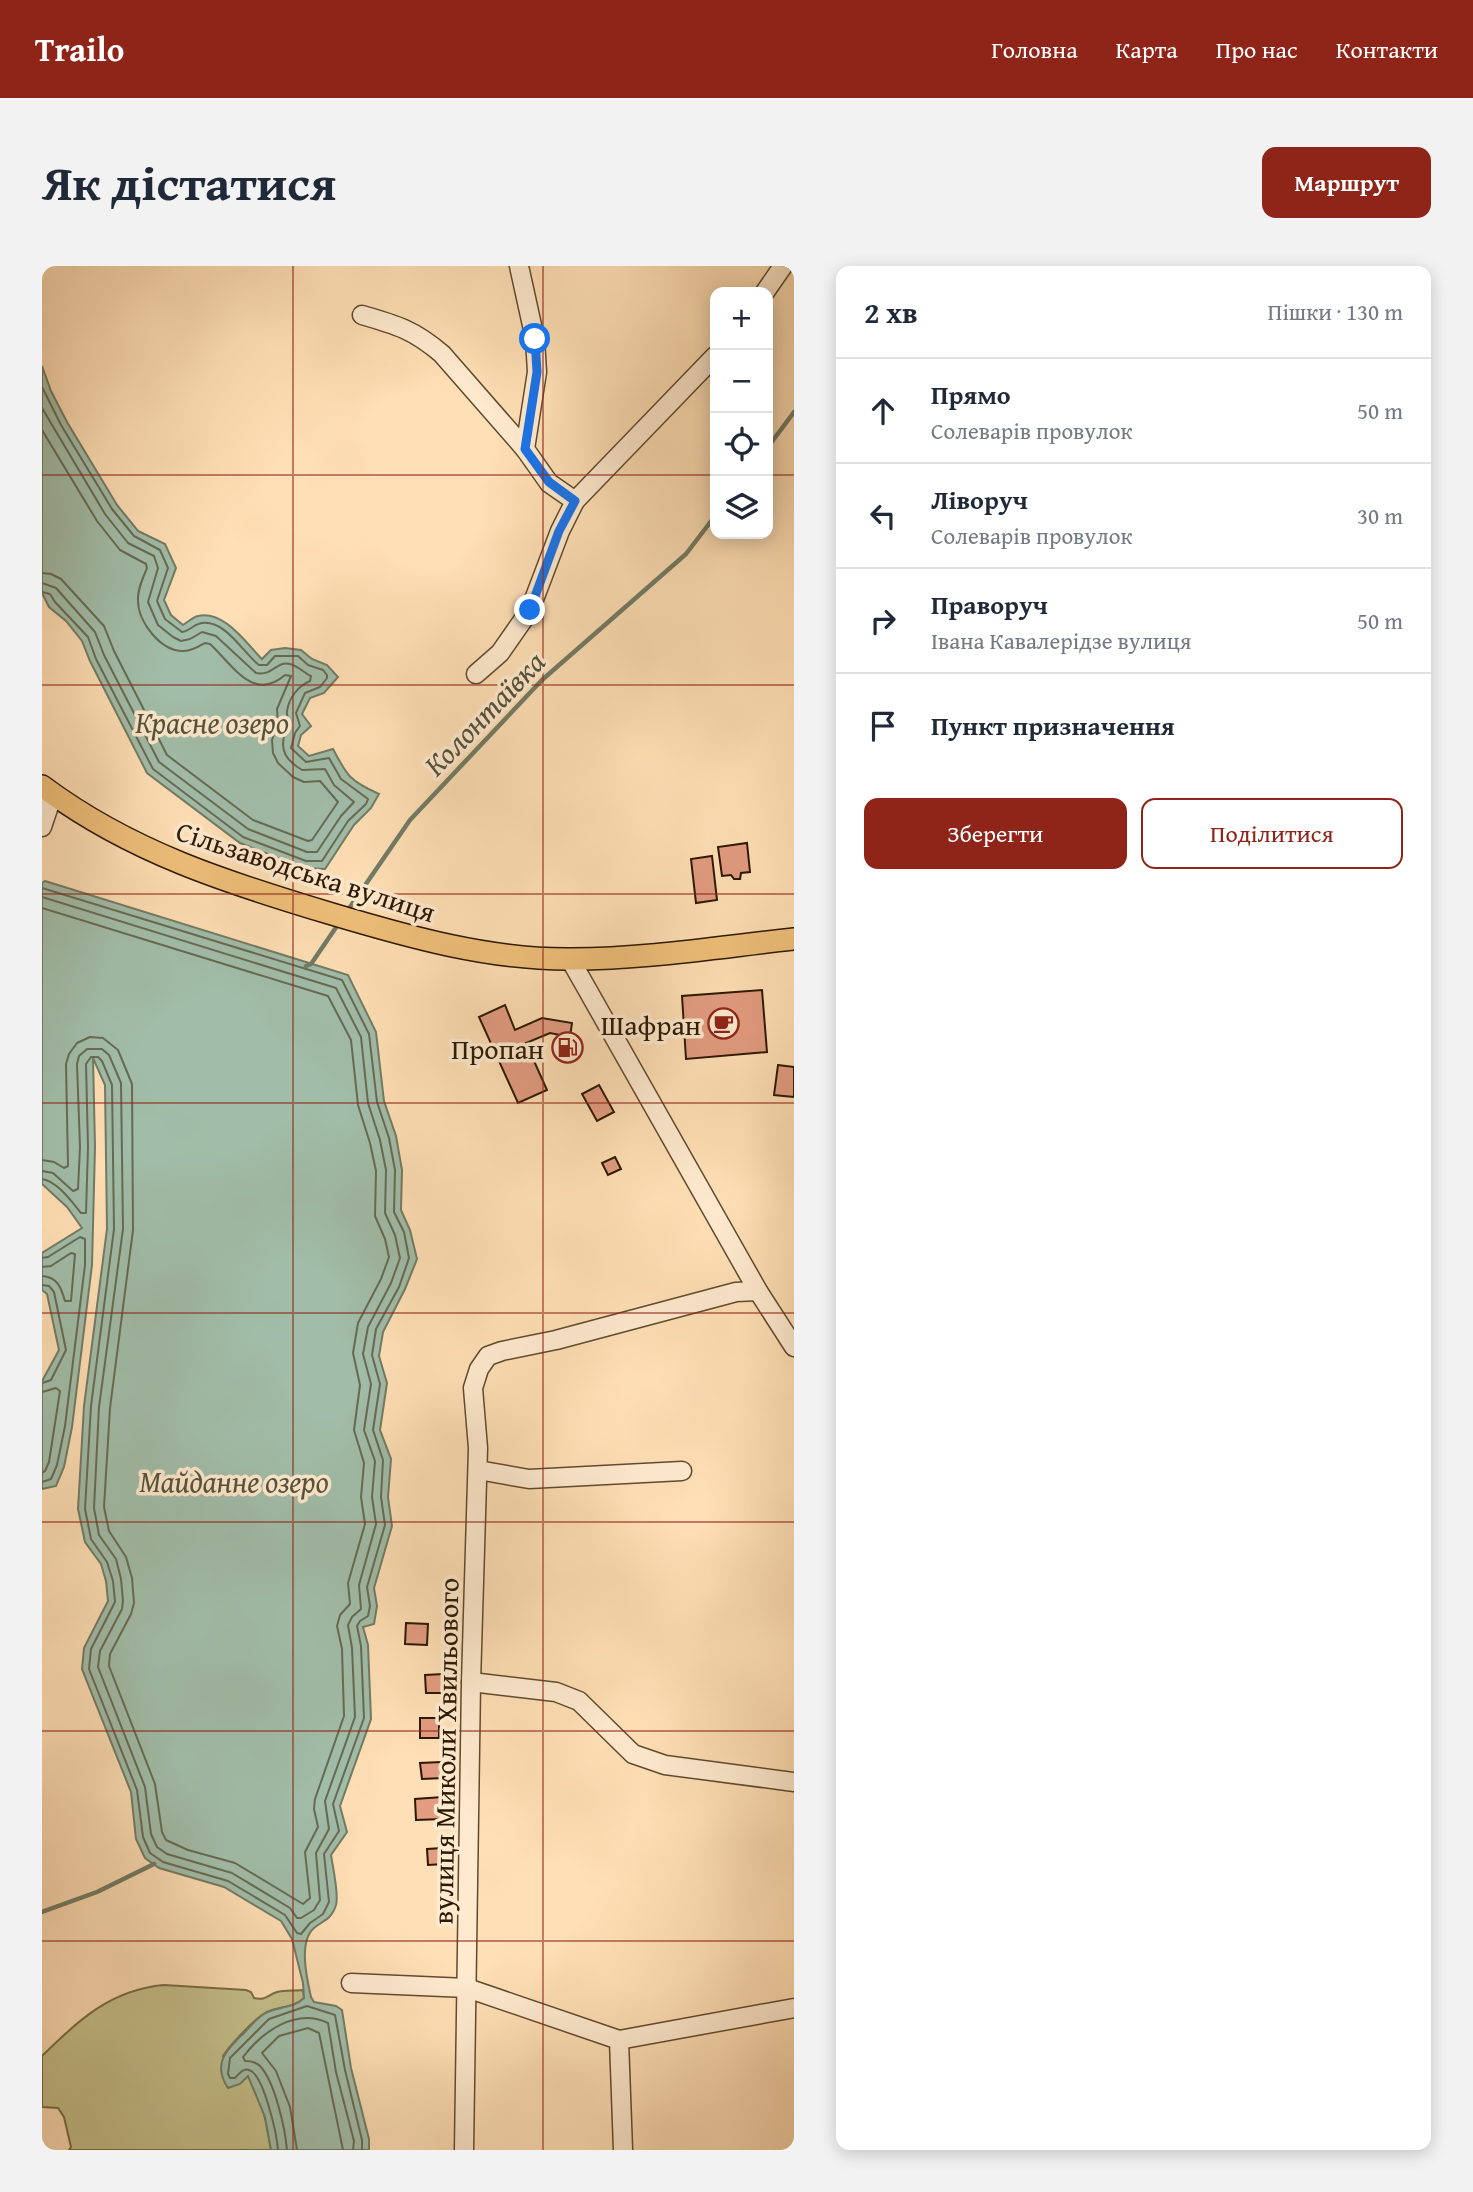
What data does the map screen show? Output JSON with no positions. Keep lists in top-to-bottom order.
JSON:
{
  "streets": {
    "main road": ["Сільзаводська вулиця"],
    "street": ["вулиця Миколи Хвильового"]
  },
  "water": ["Колонтаївка", "Красне озеро", "Майданне озеро"],
  "places": {
    "cafe": ["Шафран"],
    "fuel station": ["Пропан"]
  },
  "page": {
    "header": "Trailo",
    "nav": [
      "Головна",
      "Карта",
      "Про нас",
      "Контакти"
    ],
    "title": "Як дістатися",
    "buttons": [
      "Маршрут",
      ["Зберегти", "Поділитися"]
    ],
    "heading": ["2 хв", "Пішки · 130 m"],
    "map_buttons": ["+", "−"],
    "list": [
      ["Прямо", "Солеварів провулок", "50 m"],
      ["Ліворуч", "Солеварів провулок", "30 m"],
      ["Праворуч", "Івана Кавалерідзе вулиця", "50 m"],
      "Пункт призначення"
    ]
  }
}
